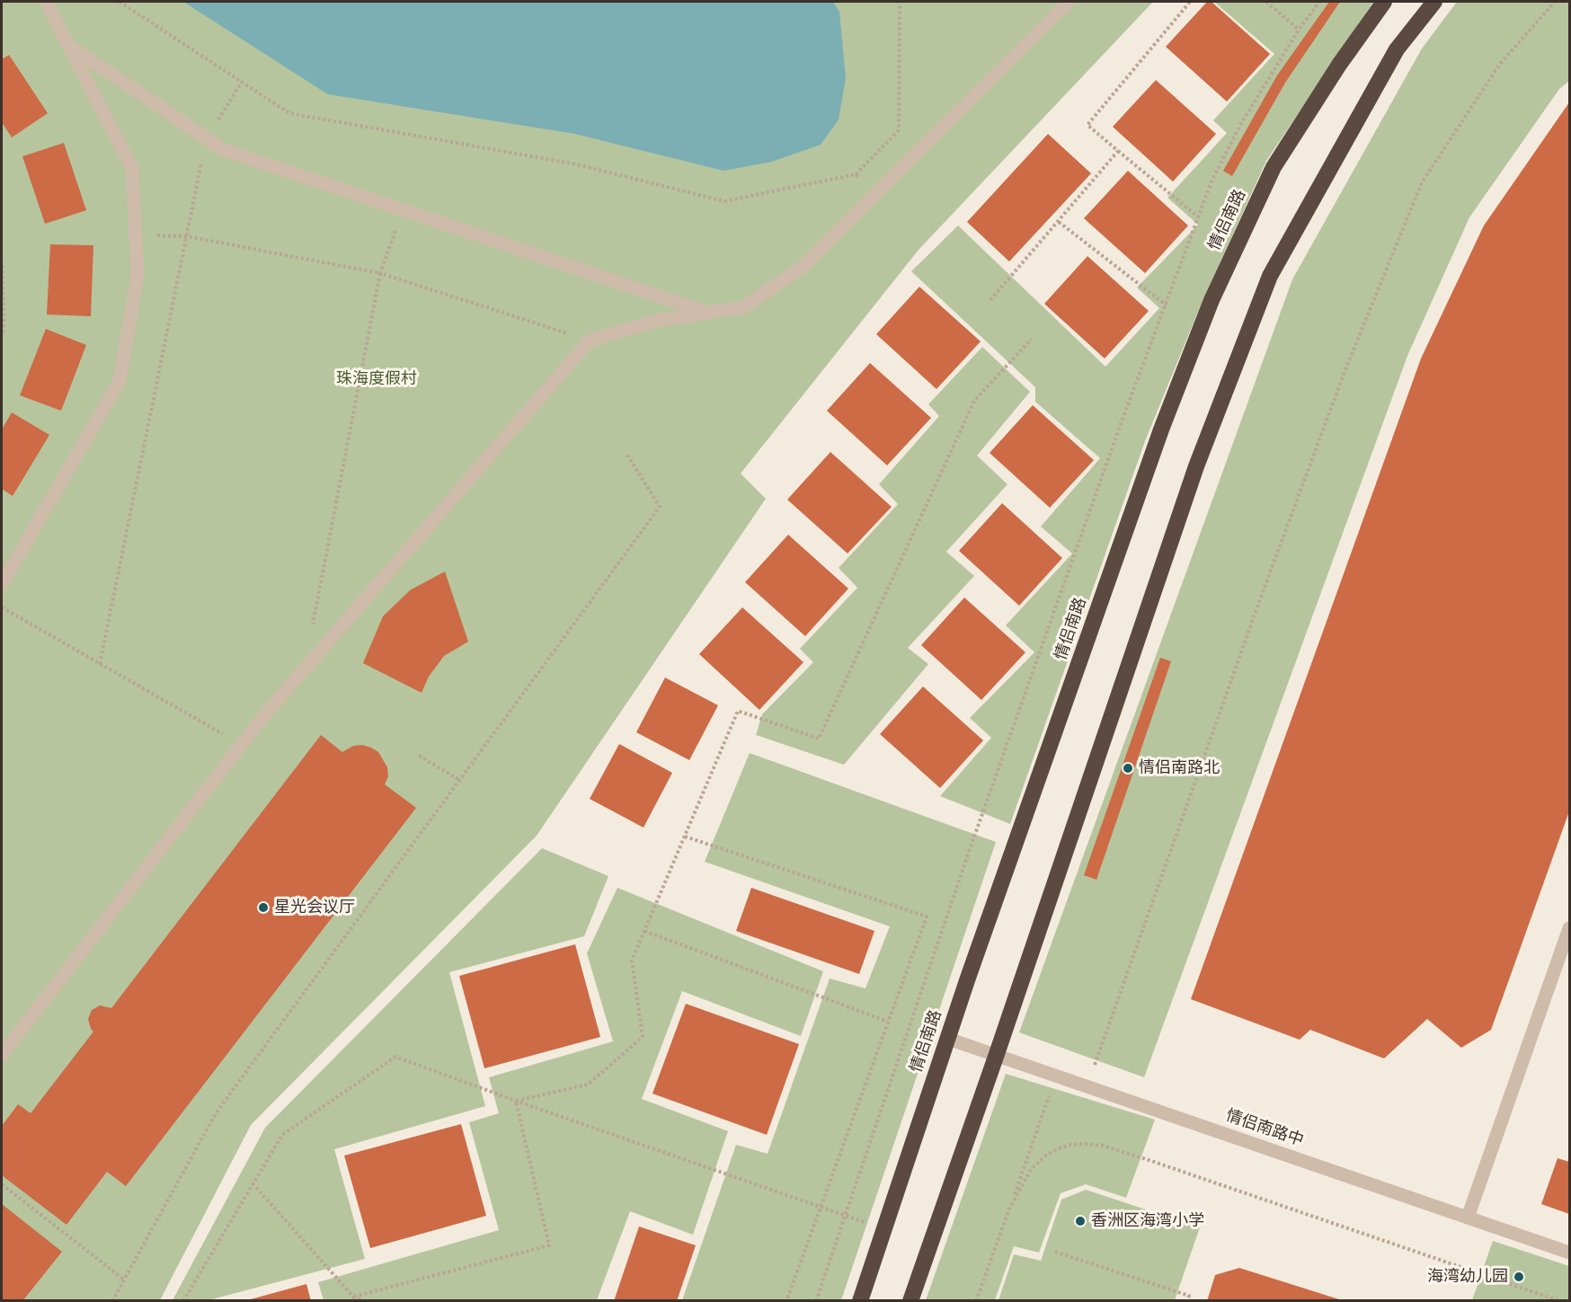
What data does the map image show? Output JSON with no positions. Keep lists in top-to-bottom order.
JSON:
{
  "streets": {
    "highway": ["情侣南路"],
    "street": ["情侣南路中"]
  },
  "crossings": [
    ["情侣南路", "情侣南路中"]
  ],
  "parks": ["珠海度假村"],
  "places": [
    "情侣南路北",
    "星光会议厅",
    "香洲区海湾小学",
    "海湾幼儿园"
  ]
}
